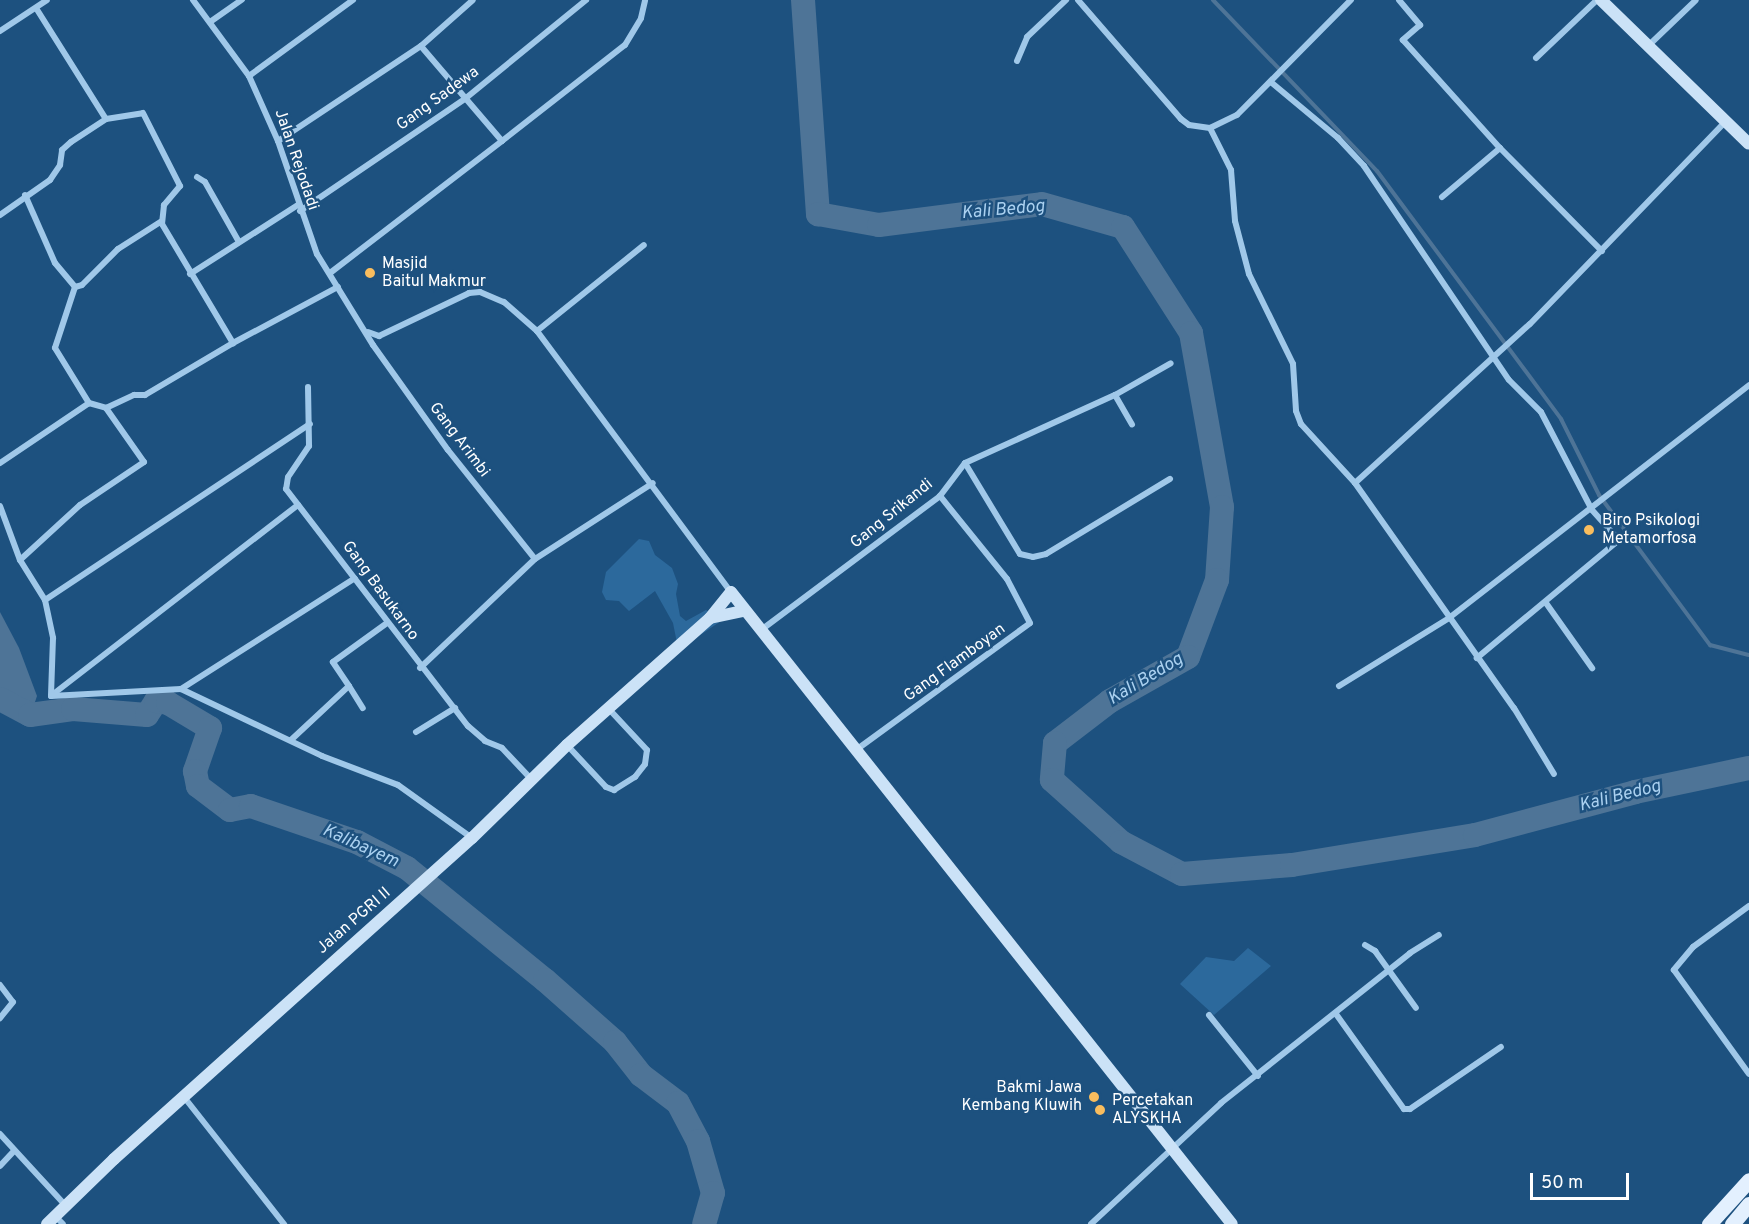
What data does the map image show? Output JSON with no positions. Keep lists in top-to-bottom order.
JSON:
{
  "streets": {
    "street": [
      "Gang Sadewa",
      "Jalan Rejodadi",
      "Gang Arimbi",
      "Gang Srikandi",
      "Gang Basukarno",
      "Gang Flamboyan",
      "Jalan PGRI II"
    ]
  },
  "crossings": [
    ["Gang Sadewa", "Jalan Rejodadi"],
    ["Jalan Rejodadi", "Gang Arimbi"],
    ["Gang Srikandi", "Gang Flamboyan"],
    ["Gang Basukarno", "Jalan PGRI II"]
  ],
  "water": ["Kali Bedog", "Kalibayem"],
  "places": [
    "Masjid Baitul Makmur",
    "Biro Psikologi Metamorfosa",
    "Bakmi Jawa Kembang Kluwih",
    "Percetakan ALYSKHA"
  ],
  "scale_bar": "50 m"
}
